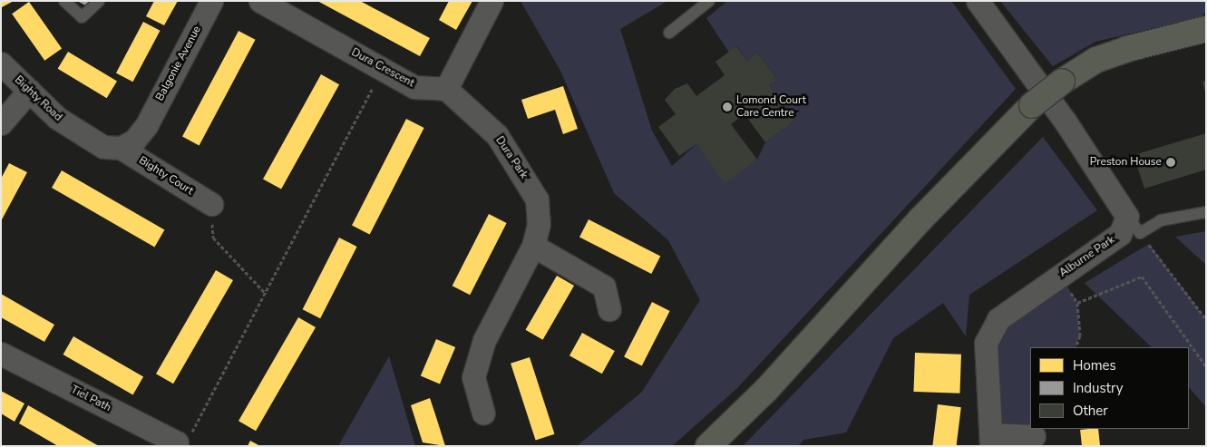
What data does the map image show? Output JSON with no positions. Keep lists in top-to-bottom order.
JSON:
{
  "streets": {
    "street": [
      "Balgonie Avenue",
      "Dura Crescent",
      "Bighty Road",
      "Dura Park",
      "Bighty Court",
      "Alburne Park",
      "Tiel Path"
    ]
  },
  "crossings": [
    ["Balgonie Avenue", "Bighty Road"],
    ["Balgonie Avenue", "Bighty Court"],
    ["Dura Crescent", "Dura Park"],
    ["Bighty Road", "Bighty Court"]
  ],
  "places": ["Lomond Court Care Centre", "Preston House"],
  "legend": ["Homes", "Industry", "Other"]
}
